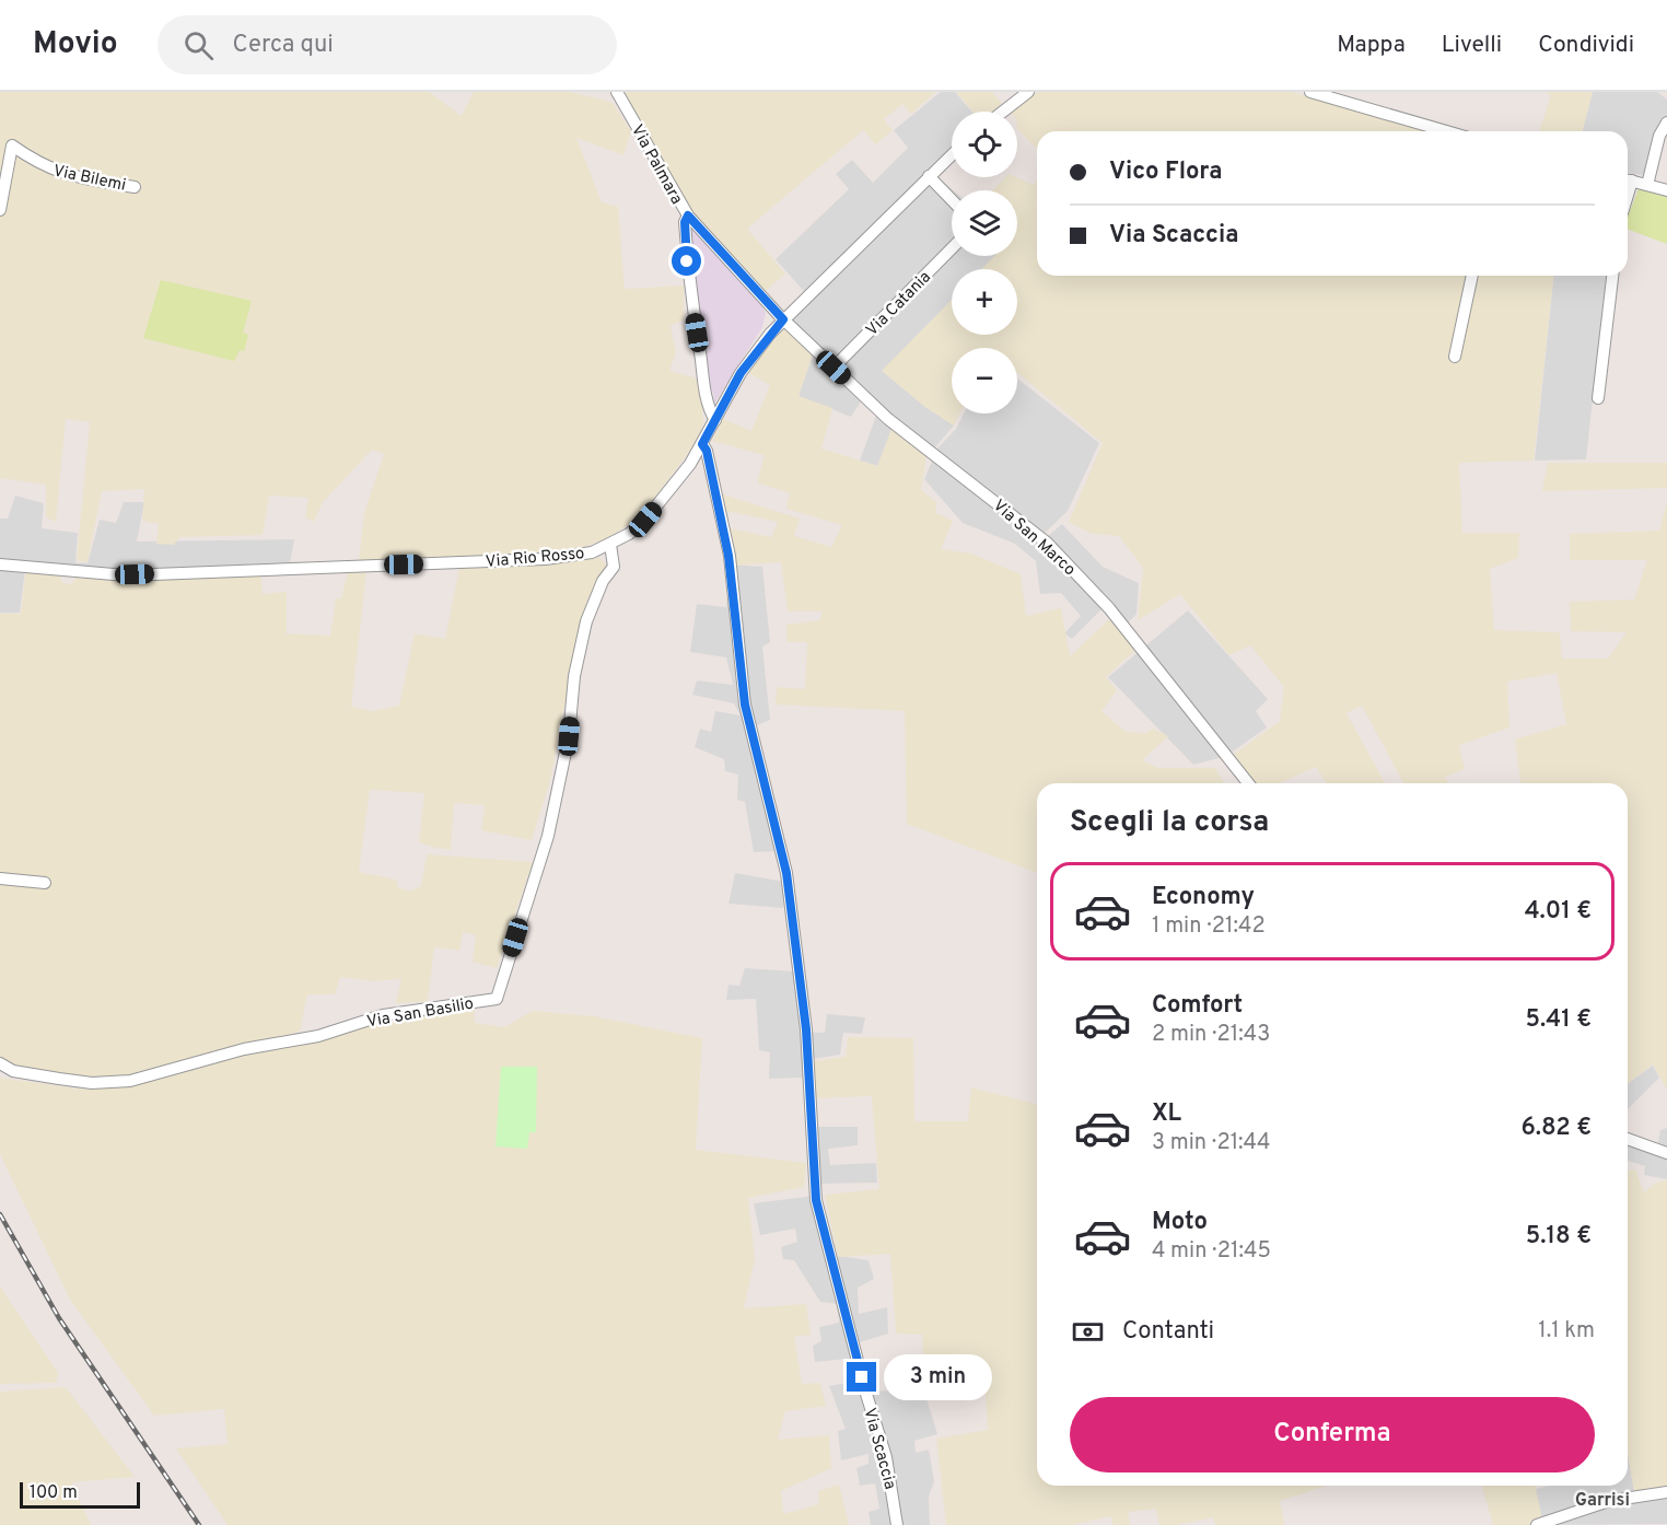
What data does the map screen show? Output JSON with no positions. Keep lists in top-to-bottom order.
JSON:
{
  "streets": {
    "street": [
      "Via Palmara",
      "Via Bilemi",
      "Via Catania",
      "Via San Marco",
      "Via Rio Rosso",
      "Via San Basilio",
      "Via Scaccia"
    ]
  },
  "crossings": [
    ["Via Palmara", "Via San Marco"],
    ["Via Palmara", "Via Rio Rosso"],
    ["Via Catania", "Via San Marco"],
    ["Via San Marco", "Via Rio Rosso"],
    ["Via Rio Rosso", "Via San Basilio"],
    ["Via Rio Rosso", "Via Scaccia"]
  ],
  "districts": ["Garrisi"],
  "scale_bar": "100 m",
  "page": {
    "header": "Movio",
    "search": "Cerca qui",
    "nav": ["Mappa", "Livelli", "Condividi"],
    "map_buttons": ["+", "−"],
    "banner": ["Vico Flora", "Via Scaccia"],
    "heading": "Scegli la corsa",
    "list": [
      {
        "name": "Economy",
        "note": "1 min · 21:42",
        "value": "4.01 €"
      },
      {
        "name": "Comfort",
        "note": "2 min · 21:43",
        "value": "5.41 €"
      },
      {
        "name": "XL",
        "note": "3 min · 21:44",
        "value": "6.82 €"
      },
      {
        "name": "Moto",
        "note": "4 min · 21:45",
        "value": "5.18 €"
      }
    ],
    "pay": ["Contanti", "1.1 km"],
    "bubble": "3 min",
    "buttons": "Conferma",
    "scale": "100 m"
  }
}
